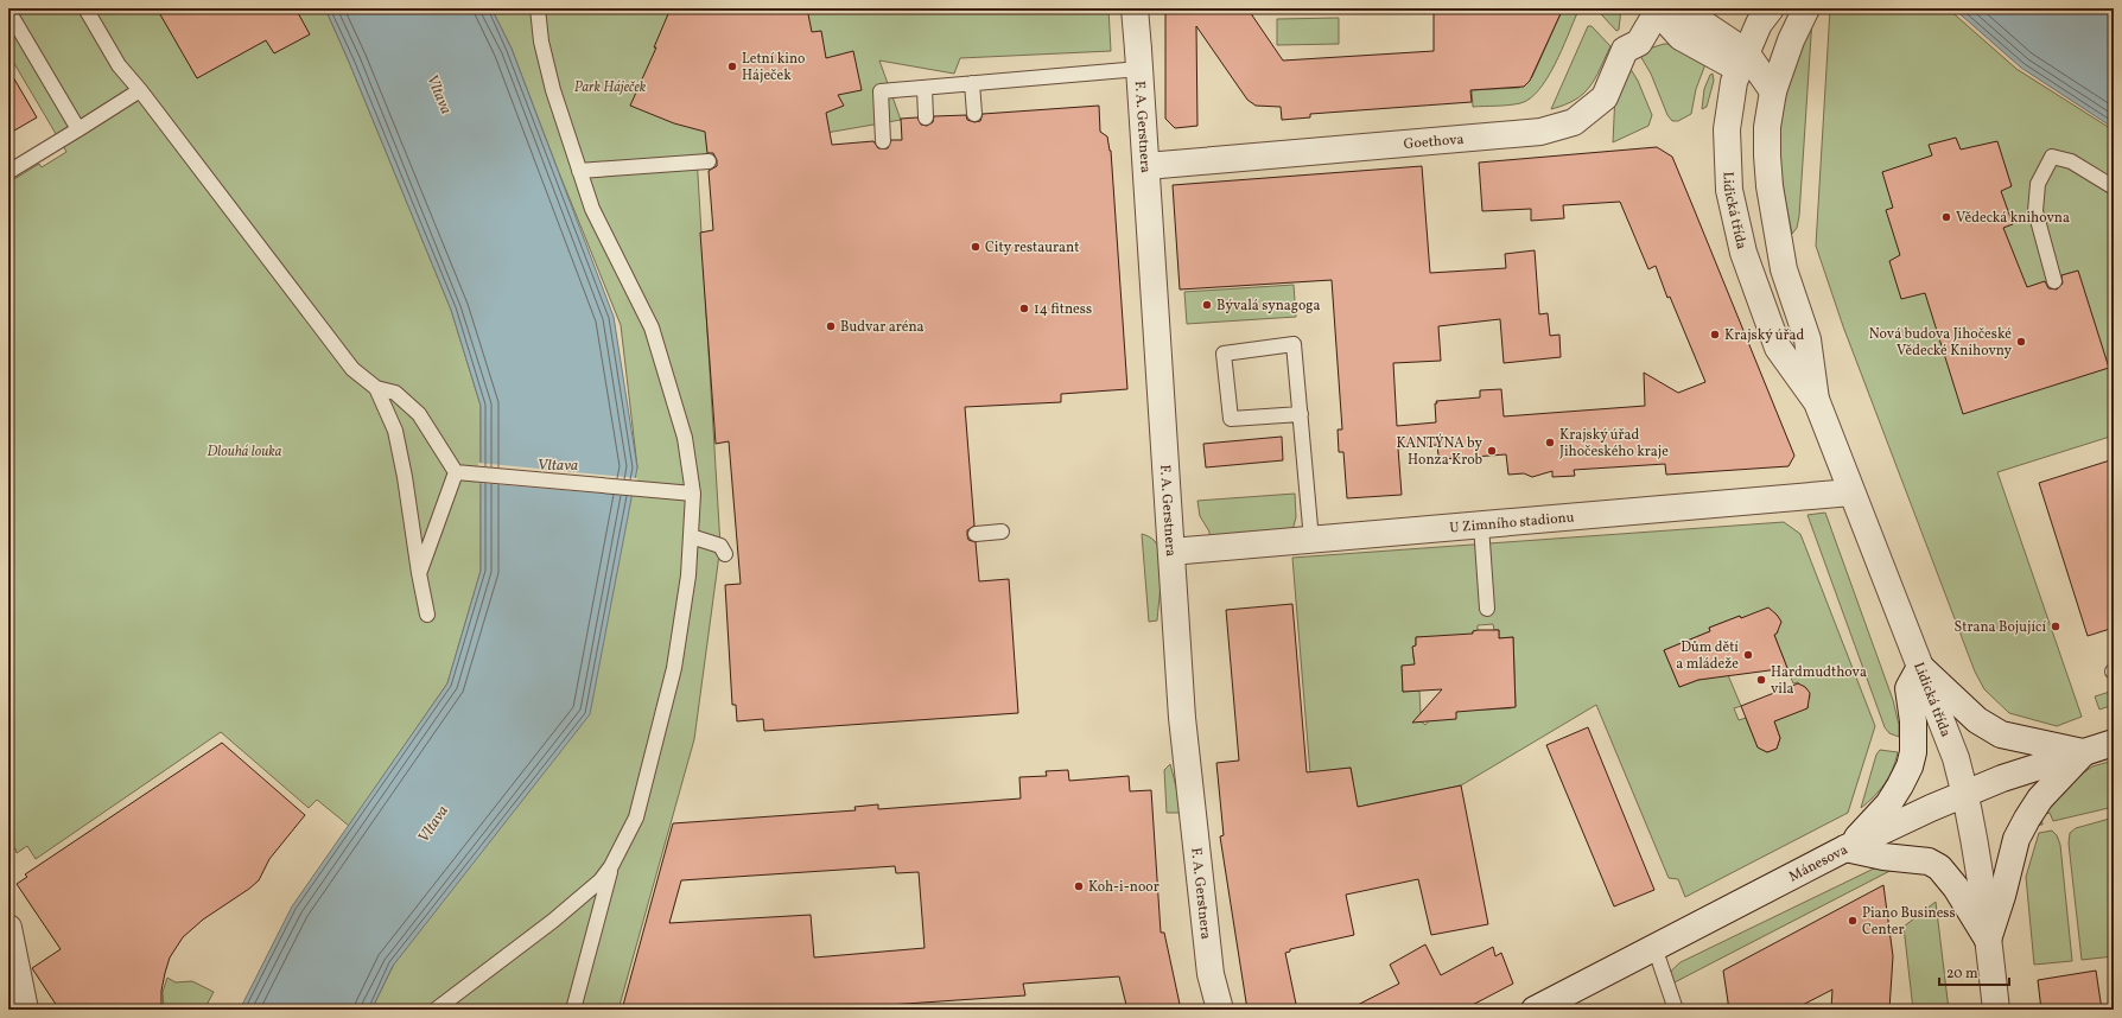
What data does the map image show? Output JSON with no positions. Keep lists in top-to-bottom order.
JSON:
{
  "streets": {
    "street": [
      "F. A. Gerstnera",
      "Goethova",
      "Lidická třída",
      "U Zimního stadionu",
      "Mánesova"
    ]
  },
  "crossings": [
    ["F. A. Gerstnera", "Goethova"],
    ["F. A. Gerstnera", "U Zimního stadionu"],
    ["Lidická třída", "U Zimního stadionu"],
    ["Lidická třída", "Mánesova"]
  ],
  "water": ["Vltava"],
  "parks": ["Park Háječek", "Dlouhá louka"],
  "places": [
    "Letní kino Háječek",
    "Vědecká knihovna",
    "City restaurant",
    "Bývalá synagoga",
    "14 fitness",
    "Budvar aréna",
    "Krajský úřad",
    "Nová budova Jihočeské Vědecké Knihovny",
    "Krajský úřad Jihočeského kraje",
    "KANTÝNA by Honza Krob",
    "Strana Bojující",
    "Dům dětí a mládeže",
    "Hardmudthova vila",
    "Koh-i-noor",
    "Piano Business Center"
  ],
  "scale_bar": "20 m"
}
